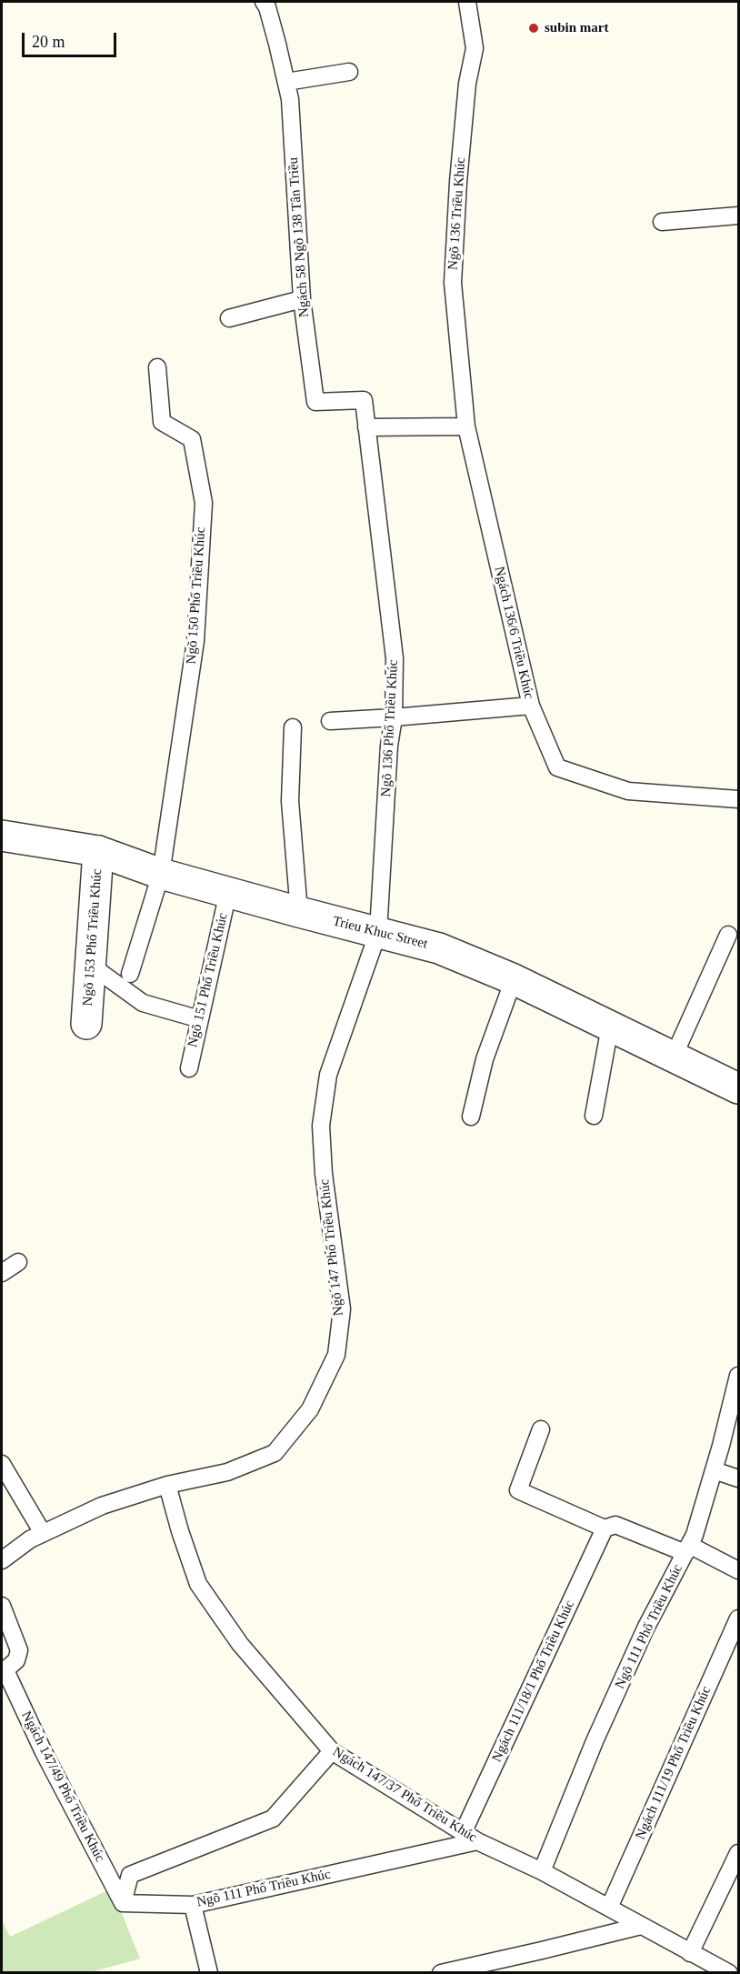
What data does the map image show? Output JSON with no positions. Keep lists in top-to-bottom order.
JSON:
{
  "streets": {
    "street": ["Trieu Khuc Street", "Ngõ 153 Phố Triều Khúc"],
    "lane": [
      "Ngõ 136 Triều Khúc",
      "Ngách 58 Ngõ 138 Tân Triều",
      "Ngõ 150 Phố Triều Khúc",
      "Ngách 136/6 Triều Khúc",
      "Ngõ 136 Phố Triều Khúc",
      "Ngõ 151 Phố Triều Khúc",
      "Ngõ 147 Phố Triều Khúc",
      "Ngõ 111 Phố Triều Khúc",
      "Ngách 111/18/1 Phố Triều Khúc",
      "Ngách 111/19 Phố Triều Khúc",
      "Ngách 147/49 Phố Triều Khúc",
      "Ngách 147/37 Phố Triều Khúc"
    ]
  },
  "crossings": [
    ["Ngõ 136 Triều Khúc", "Ngách 136/6 Triều Khúc"],
    ["Ngách 58 Ngõ 138 Tân Triều", "Ngõ 136 Phố Triều Khúc"],
    ["Ngõ 150 Phố Triều Khúc", "Trieu Khuc Street"],
    ["Ngách 136/6 Triều Khúc", "Ngõ 136 Phố Triều Khúc"],
    ["Ngõ 136 Phố Triều Khúc", "Trieu Khuc Street"],
    ["Ngõ 136 Phố Triều Khúc", "Ngõ 147 Phố Triều Khúc"],
    ["Trieu Khuc Street", "Ngõ 153 Phố Triều Khúc"],
    ["Trieu Khuc Street", "Ngõ 151 Phố Triều Khúc"],
    ["Trieu Khuc Street", "Ngõ 147 Phố Triều Khúc"],
    ["Ngõ 147 Phố Triều Khúc", "Ngách 147/37 Phố Triều Khúc"],
    ["Ngõ 111 Phố Triều Khúc", "Ngách 147/49 Phố Triều Khúc"],
    ["Ngõ 111 Phố Triều Khúc", "Ngách 147/37 Phố Triều Khúc"],
    ["Ngách 111/18/1 Phố Triều Khúc", "Ngách 147/37 Phố Triều Khúc"],
    ["Ngách 111/19 Phố Triều Khúc", "Ngách 147/37 Phố Triều Khúc"]
  ],
  "places": ["subin mart"],
  "scale_bar": "20 m"
}
